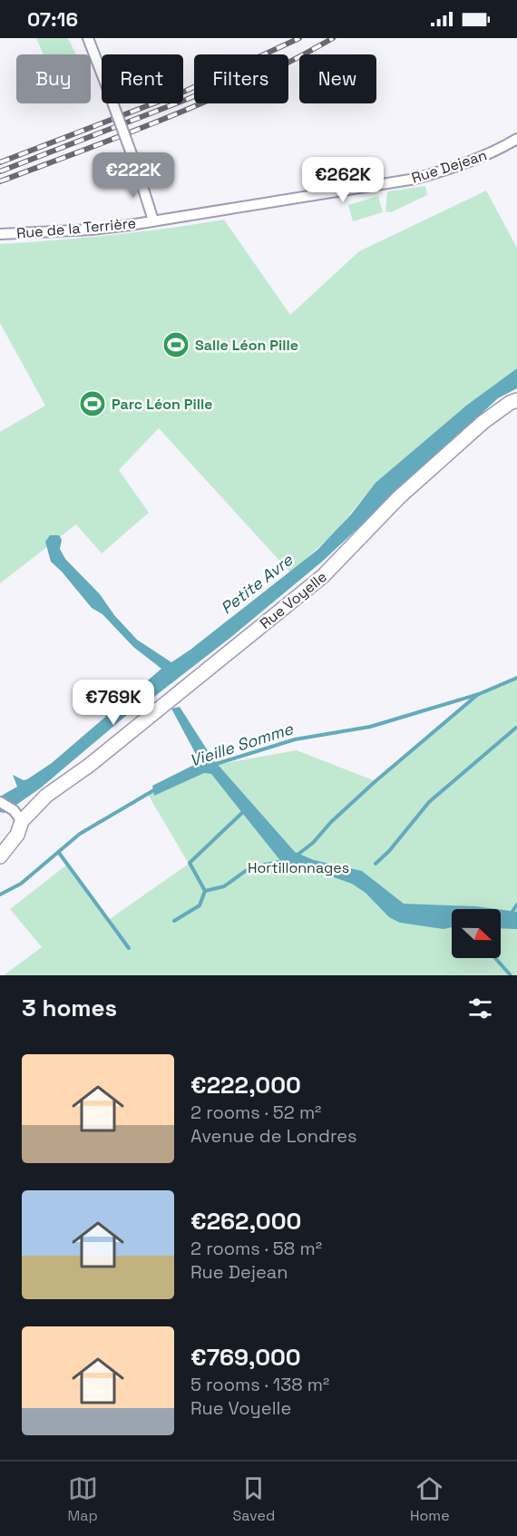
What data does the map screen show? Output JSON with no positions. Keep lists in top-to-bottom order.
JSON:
{
  "streets": {
    "street": ["Rue Dejean", "Rue de la Terrière", "Rue Voyelle"]
  },
  "crossings": [
    ["Rue Dejean", "Rue de la Terrière"]
  ],
  "water": ["Petite Avre", "Vieille Somme"],
  "parks": ["Hortillonnages"],
  "places": {
    "sports": ["Salle Léon Pille", "Parc Léon Pille"]
  },
  "north": "right",
  "page": {
    "status": "07:16",
    "chip": [
      "Buy",
      "Rent",
      "Filters",
      "New"
    ],
    "price": ["€222K", "€262K", "€769K"],
    "heading": "3 homes",
    "list": [
      {
        "name": "€222,000",
        "note": "2 rooms · 52 m² · Avenue de Londres"
      },
      {
        "name": "€262,000",
        "note": "2 rooms · 58 m² · Rue Dejean"
      },
      {
        "name": "€769,000",
        "note": "5 rooms · 138 m² · Rue Voyelle"
      }
    ],
    "tabs": ["Map", "Saved", "Home"]
  }
}
